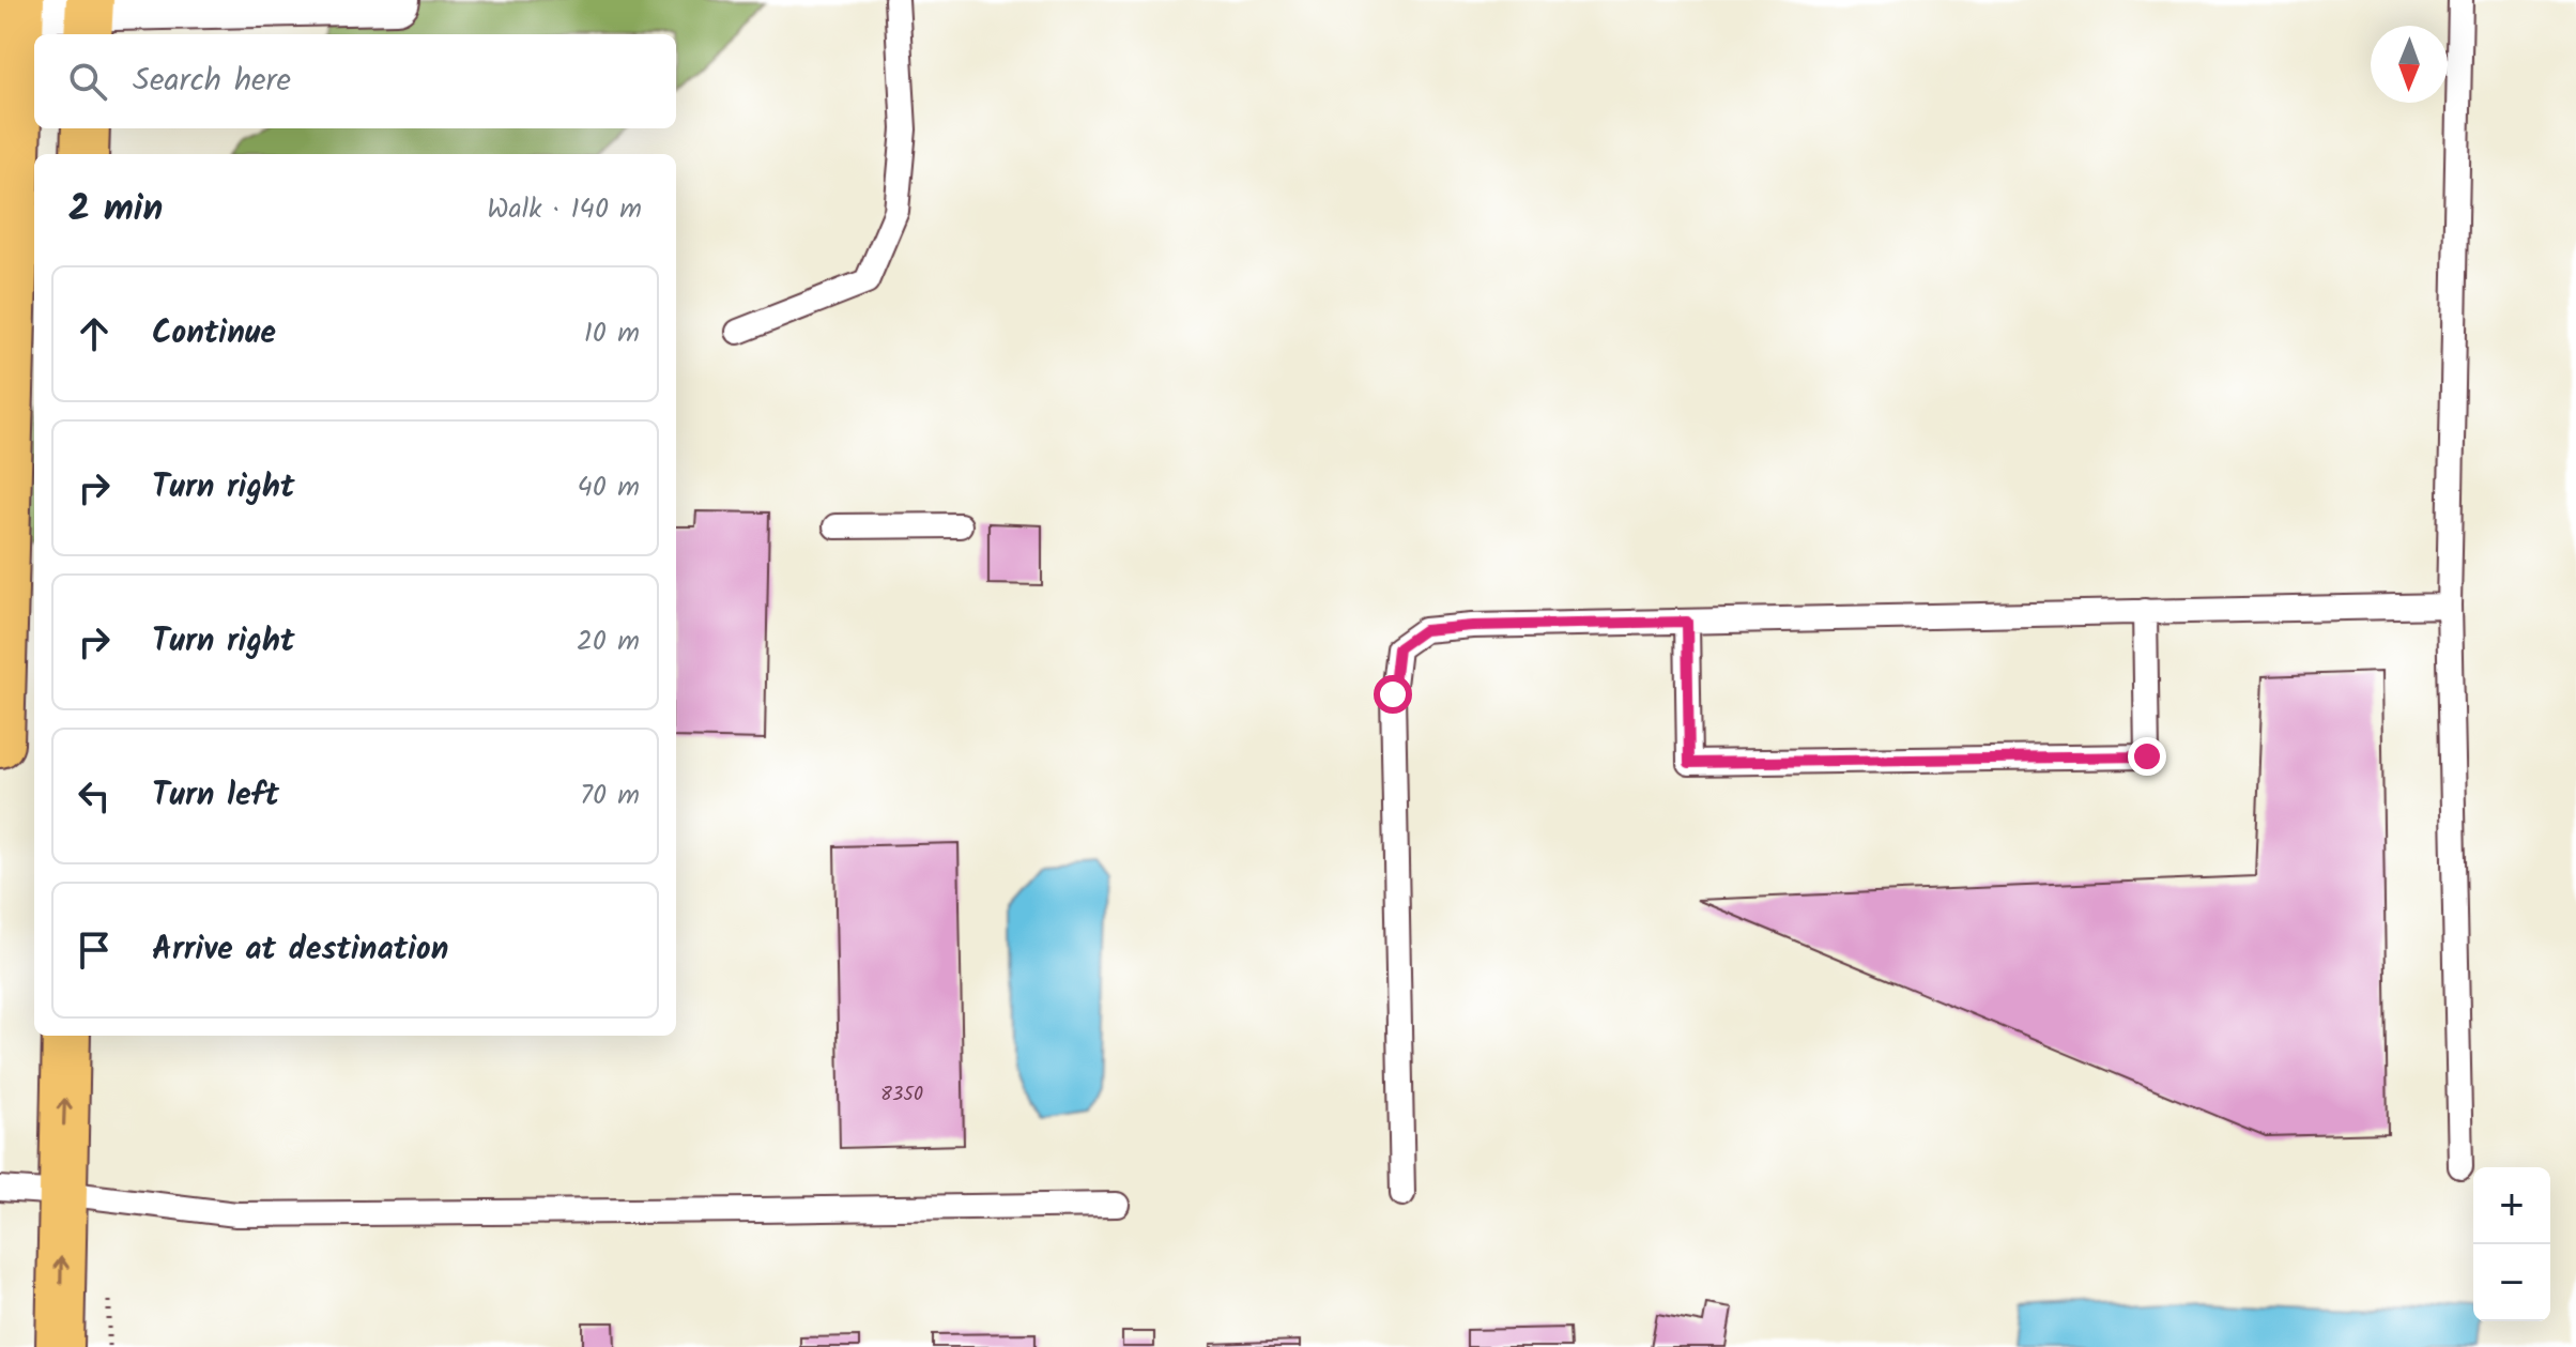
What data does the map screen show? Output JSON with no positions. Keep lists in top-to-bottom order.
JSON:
{
  "house_numbers": ["8350"],
  "north": "bottom",
  "page": {
    "search": "Search here",
    "heading": ["2 min", "Walk · 140 m"],
    "list": [
      ["Continue", "10 m"],
      ["Turn right", "40 m"],
      ["Turn right", "20 m"],
      ["Turn left", "70 m"],
      "Arrive at destination"
    ],
    "map_buttons": ["+", "−"]
  }
}
